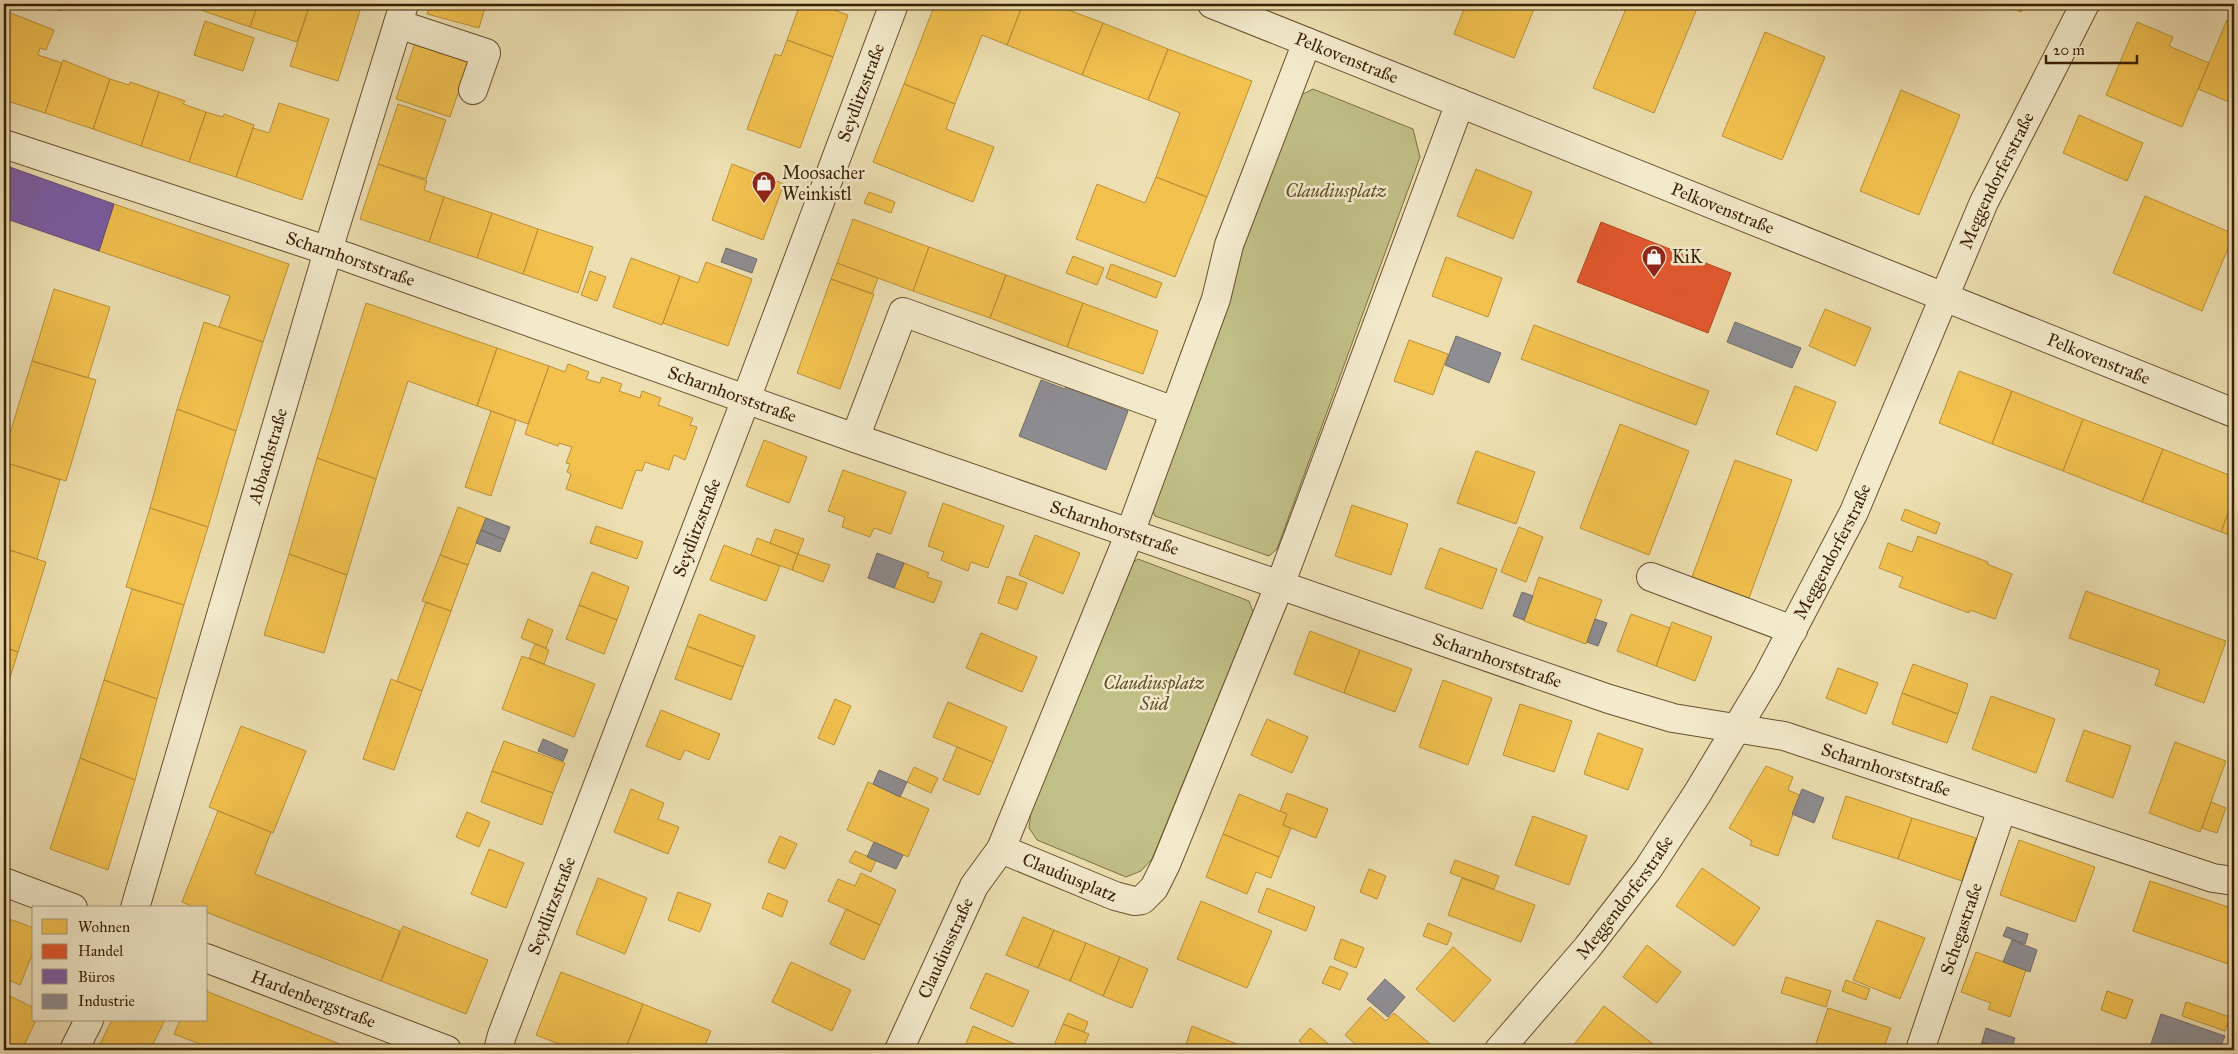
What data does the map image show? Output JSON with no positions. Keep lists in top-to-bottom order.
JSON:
{
  "streets": {
    "street": [
      "Pelkovenstraße",
      "Seydlitzstraße",
      "Meggendorferstraße",
      "Scharnhorststraße",
      "Abbachstraße",
      "Claudiusplatz",
      "Schegastraße",
      "Claudiusstraße",
      "Hardenbergstraße"
    ]
  },
  "crossings": [
    ["Pelkovenstraße", "Meggendorferstraße"],
    ["Pelkovenstraße", "Claudiusplatz"],
    ["Seydlitzstraße", "Scharnhorststraße"],
    ["Meggendorferstraße", "Scharnhorststraße"],
    ["Scharnhorststraße", "Abbachstraße"],
    ["Scharnhorststraße", "Claudiusplatz"],
    ["Scharnhorststraße", "Schegastraße"],
    ["Claudiusplatz", "Claudiusstraße"]
  ],
  "parks": ["Claudiusplatz", "Claudiusplatz Süd"],
  "places": {
    "shop": ["Moosacher Weinkistl", "KiK"]
  },
  "legend": [
    "Wohnen",
    "Handel",
    "Büros",
    "Industrie"
  ],
  "scale_bar": "20 m"
}
